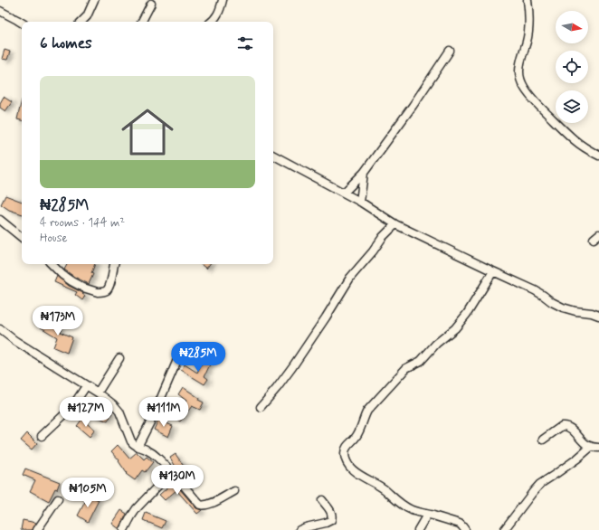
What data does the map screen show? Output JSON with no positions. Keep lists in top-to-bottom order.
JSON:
{
  "north": "right",
  "page": {
    "heading": "6 homes",
    "list": [
      {
        "name": "₦285M",
        "note": "4 rooms · 144 m² · House"
      }
    ],
    "price": [
      "₦173M",
      "₦285M",
      "₦127M",
      "₦111M",
      "₦130M",
      "₦105M"
    ]
  }
}
